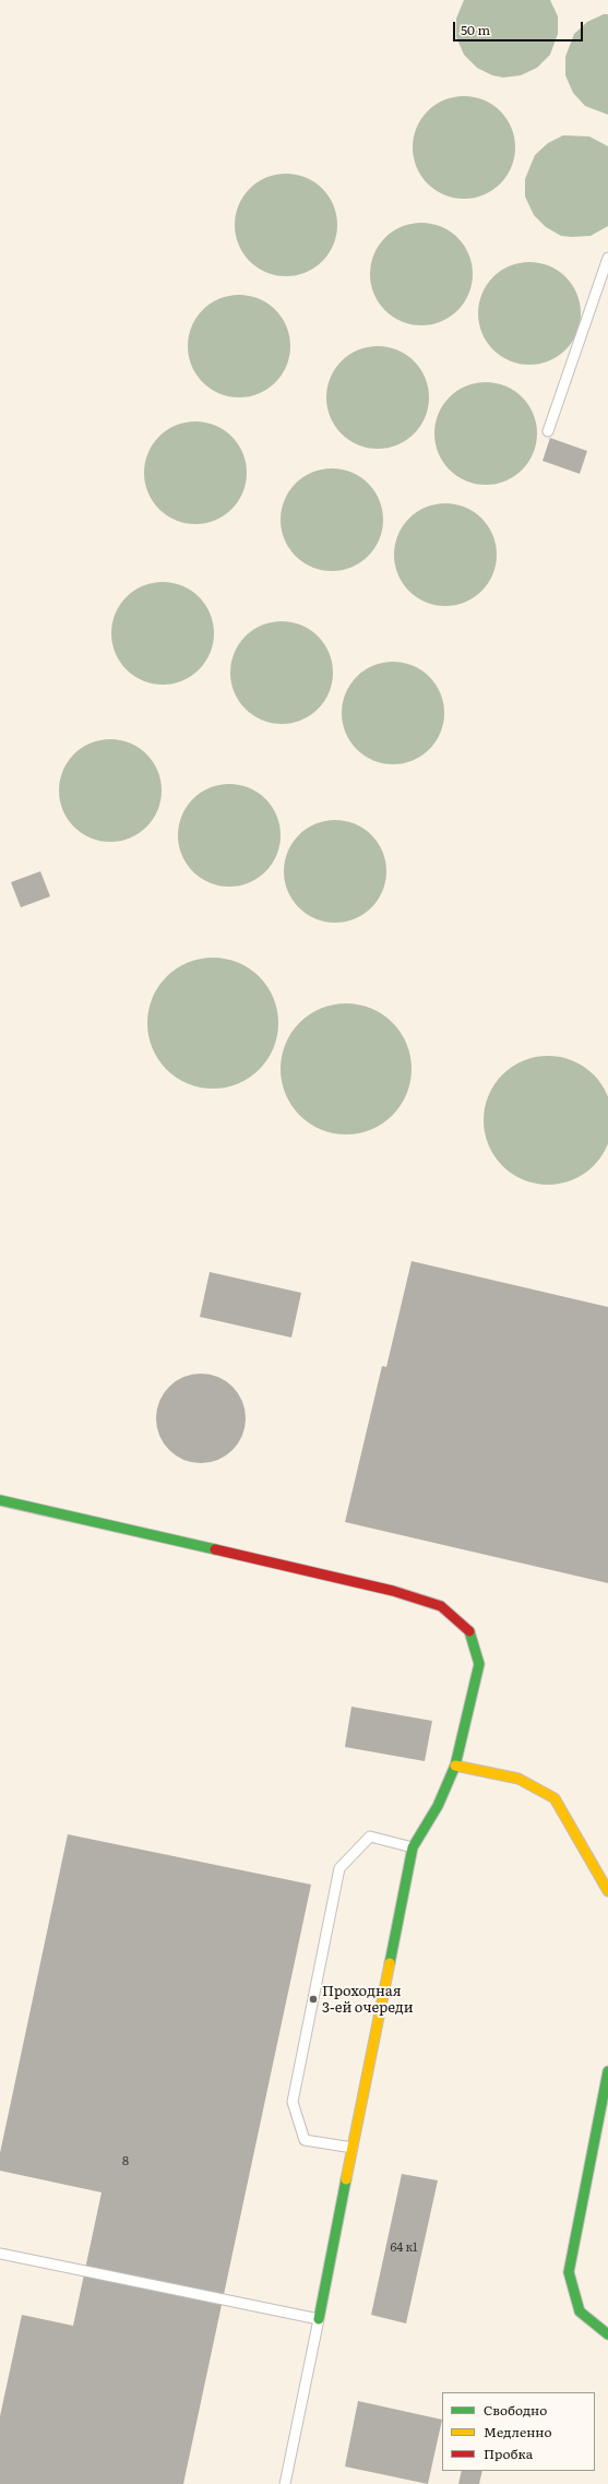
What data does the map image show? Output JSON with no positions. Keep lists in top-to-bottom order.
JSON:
{
  "places": ["Проходная 3-ей очереди"],
  "house_numbers": ["8", "64 к1"],
  "legend": ["Свободно", "Медленно", "Пробка"],
  "scale_bar": "50 m"
}
